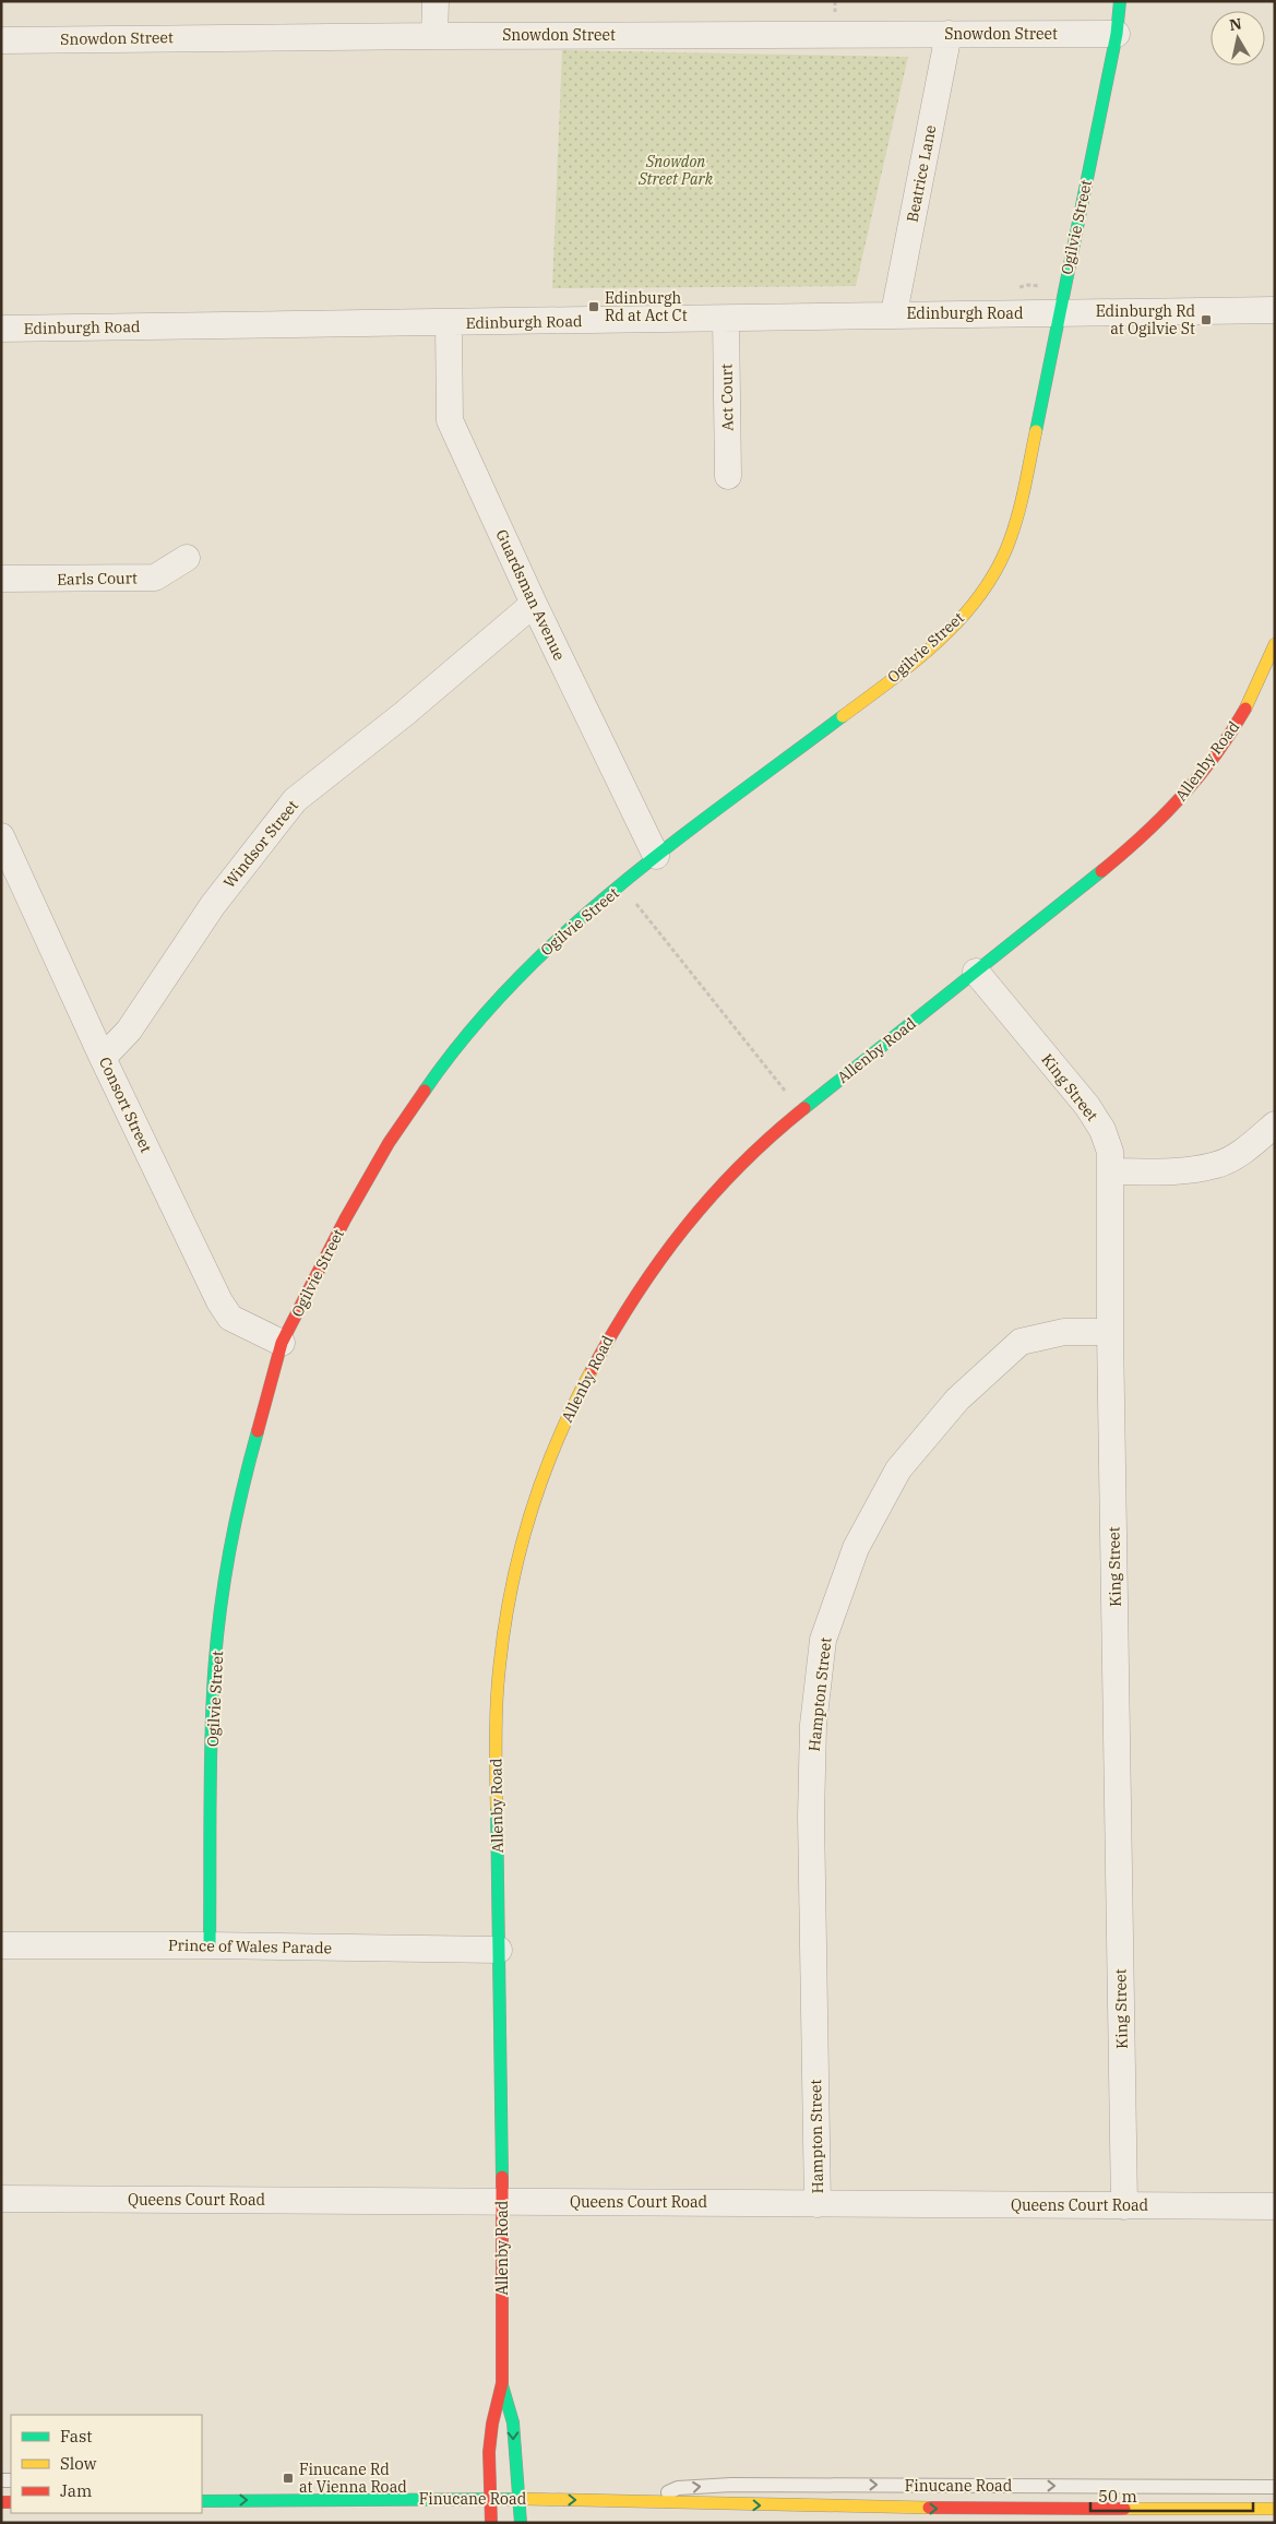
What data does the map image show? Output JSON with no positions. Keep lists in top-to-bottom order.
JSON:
{
  "streets": {
    "main road": ["Ogilvie Street", "Allenby Road", "Finucane Road"],
    "street": [
      "Snowdon Street",
      "Beatrice Lane",
      "Edinburgh Road",
      "Act Court",
      "Earls Court",
      "Guardsman Avenue",
      "Windsor Street",
      "King Street",
      "Consort Street",
      "Hampton Street",
      "Prince of Wales Parade",
      "Queens Court Road"
    ]
  },
  "crossings": [
    ["Snowdon Street", "Beatrice Lane"],
    ["Snowdon Street", "Ogilvie Street"],
    ["Beatrice Lane", "Edinburgh Road"],
    ["Ogilvie Street", "Edinburgh Road"],
    ["Ogilvie Street", "Guardsman Avenue"],
    ["Ogilvie Street", "Consort Street"],
    ["Ogilvie Street", "Prince of Wales Parade"],
    ["Edinburgh Road", "Act Court"],
    ["Edinburgh Road", "Guardsman Avenue"],
    ["Guardsman Avenue", "Windsor Street"],
    ["Allenby Road", "King Street"],
    ["Allenby Road", "Prince of Wales Parade"],
    ["Allenby Road", "Queens Court Road"],
    ["Allenby Road", "Finucane Road"],
    ["Windsor Street", "Consort Street"],
    ["King Street", "Hampton Street"],
    ["King Street", "Queens Court Road"],
    ["Hampton Street", "Queens Court Road"]
  ],
  "one_way": ["Finucane Road"],
  "parks": ["Snowdon Street Park"],
  "places": {
    "transit": ["Edinburgh Rd at Act Ct", "Edinburgh Rd at Ogilvie St", "Finucane Rd at Vienna Road"]
  },
  "legend": ["Fast", "Slow", "Jam"],
  "scale_bar": "50 m",
  "north": "top"
}
